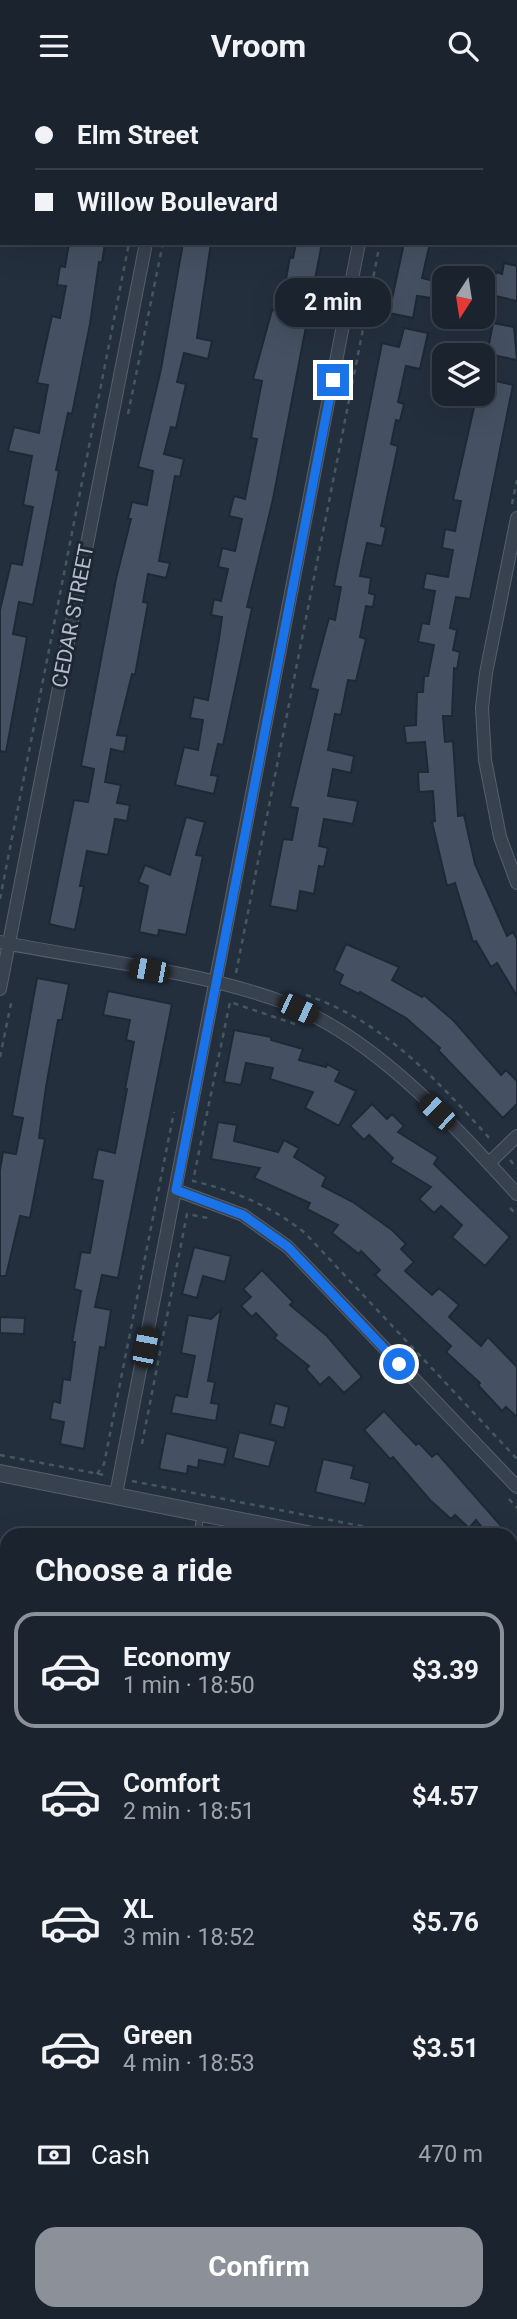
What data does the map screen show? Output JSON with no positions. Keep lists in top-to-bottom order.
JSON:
{
  "streets": {
    "street": ["CEDAR STREET"]
  },
  "north": "bottom",
  "page": {
    "header": "Vroom",
    "banner": ["Elm Street", "Willow Boulevard"],
    "bubble": "2 min",
    "heading": "Choose a ride",
    "list": [
      {
        "name": "Economy",
        "note": "1 min · 18:50",
        "value": "$3.39"
      },
      {
        "name": "Comfort",
        "note": "2 min · 18:51",
        "value": "$4.57"
      },
      {
        "name": "XL",
        "note": "3 min · 18:52",
        "value": "$5.76"
      },
      {
        "name": "Green",
        "note": "4 min · 18:53",
        "value": "$3.51"
      }
    ],
    "pay": ["Cash", "470 m"],
    "buttons": "Confirm"
  }
}
